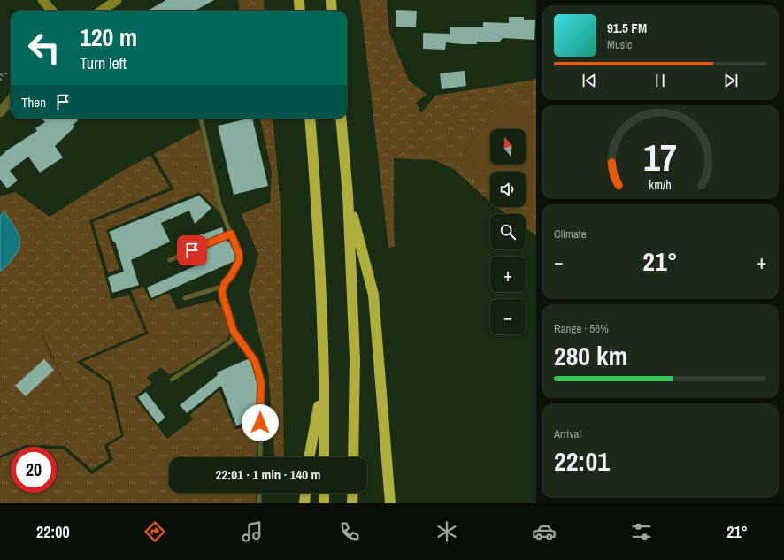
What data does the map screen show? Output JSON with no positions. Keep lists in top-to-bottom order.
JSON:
{
  "north": "top",
  "page": {
    "turn": ["120 m", "Turn left"],
    "song": ["91.5 FM", "Music"],
    "then": "Then",
    "map_buttons": ["+", "−"],
    "tile": [
      "Climate",
      ["Range · 56%", "280 km"],
      ["Arrival", "22:01"]
    ],
    "heat": ["−", "21°", "+"],
    "limit": "20",
    "trip": "22:01 · 1 min · 140 m",
    "tabs": ["22:00", "21°"],
    "gauge": ["17", "km/h"]
  }
}
